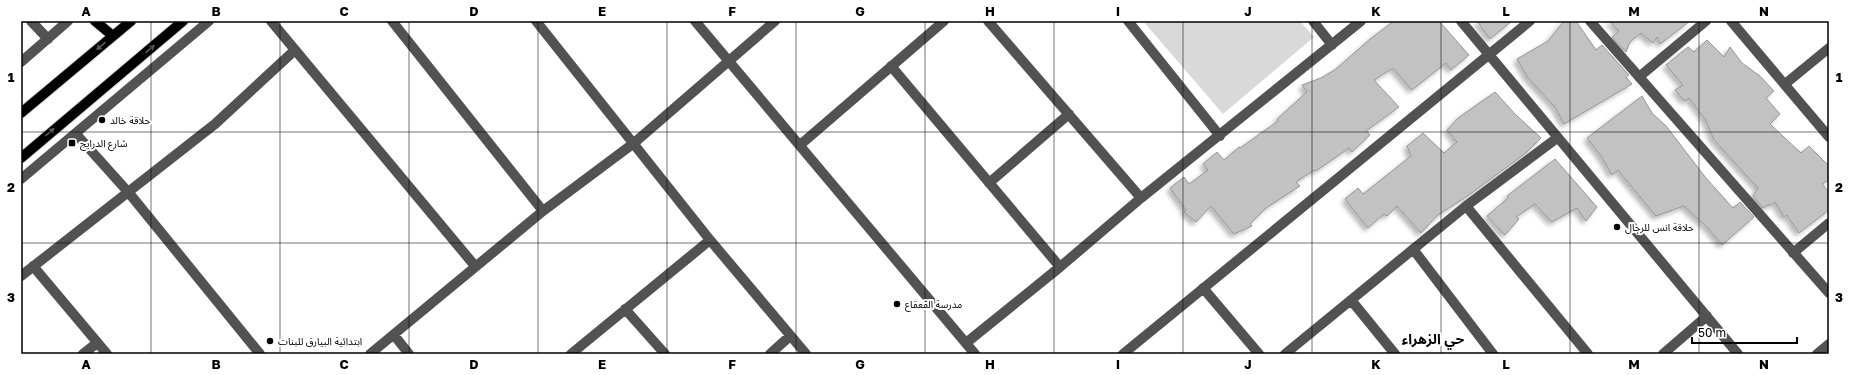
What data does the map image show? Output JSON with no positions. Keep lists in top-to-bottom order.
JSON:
{
  "districts": ["حي الزهراء"],
  "places": {
    "other": [
      "حلاقة خالد",
      "حلاقة انس للرجال",
      "مدرسة القعقاع",
      "ابتدائية البيارق للبنات"
    ],
    "transit": ["شارع الدرايج"]
  },
  "scale_bar": "50 m",
  "grid": {
    "columns": [
      "A",
      "B",
      "C",
      "D",
      "E",
      "F",
      "G",
      "H",
      "I",
      "J",
      "K",
      "L",
      "M",
      "N"
    ],
    "rows": ["1", "2", "3"]
  }
}
